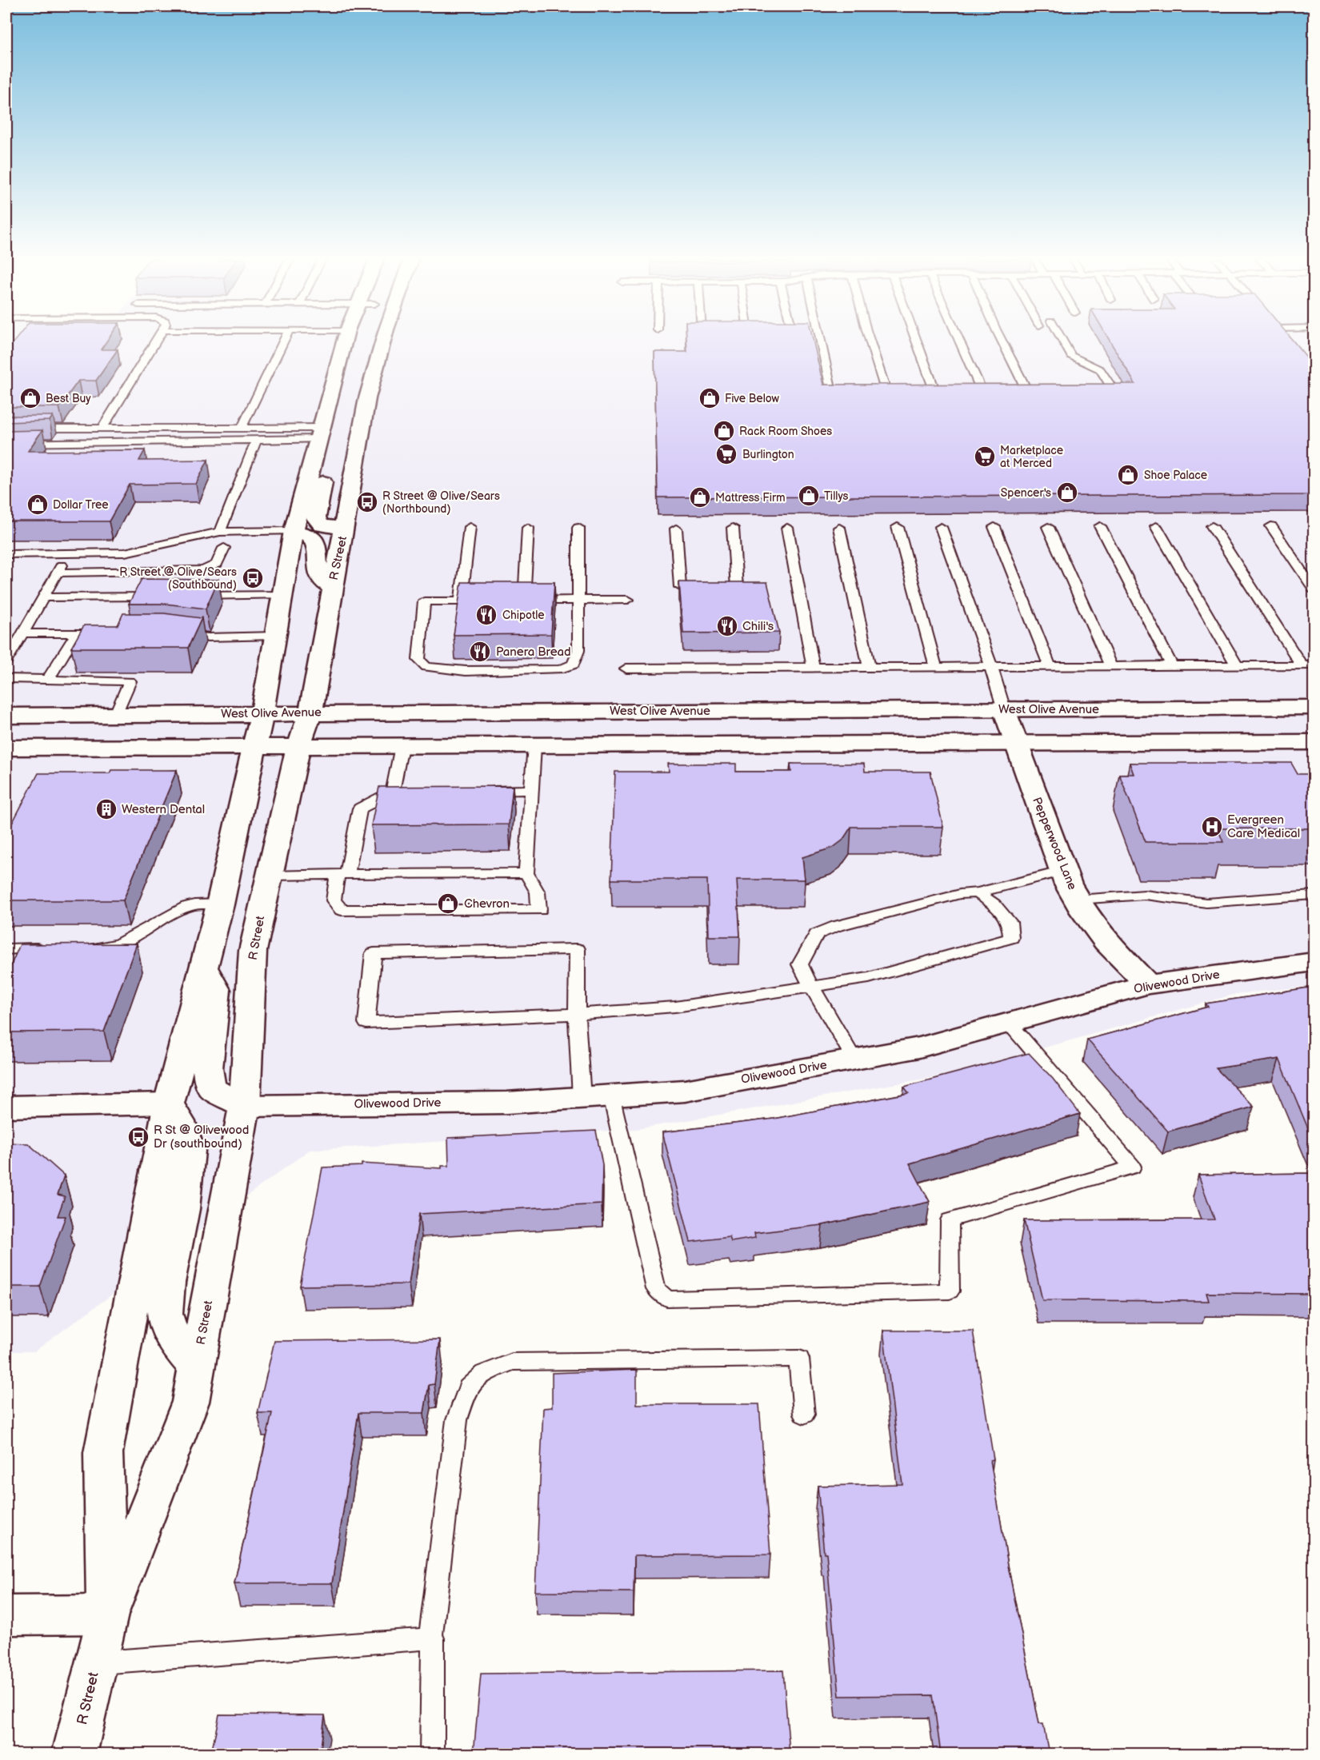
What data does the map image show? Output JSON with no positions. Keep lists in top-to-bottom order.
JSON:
{
  "streets": {
    "street": [
      "R Street",
      "West Olive Avenue",
      "Pepperwood Lane",
      "Olivewood Drive"
    ]
  },
  "crossings": [
    ["R Street", "West Olive Avenue"],
    ["R Street", "Olivewood Drive"],
    ["West Olive Avenue", "Pepperwood Lane"],
    ["Pepperwood Lane", "Olivewood Drive"]
  ],
  "places": {
    "shop": [
      "Best Buy",
      "Five Below",
      "Rack Room Shoes",
      "Shoe Palace",
      "Spencer's",
      "Tillys",
      "Mattress Firm",
      "Dollar Tree",
      "Chevron"
    ],
    "supermarket": ["Burlington", "Marketplace at Merced"],
    "bus stop": ["R Street @ Olive/Sears (Northbound)", "R Street @ Olive/Sears (Southbound)", "R St @ Olivewood Dr (southbound)"],
    "restaurant": ["Chipotle", "Chili's", "Panera Bread"],
    "building": ["Western Dental"],
    "hospital": ["Evergreen Care Medical"]
  }
}
